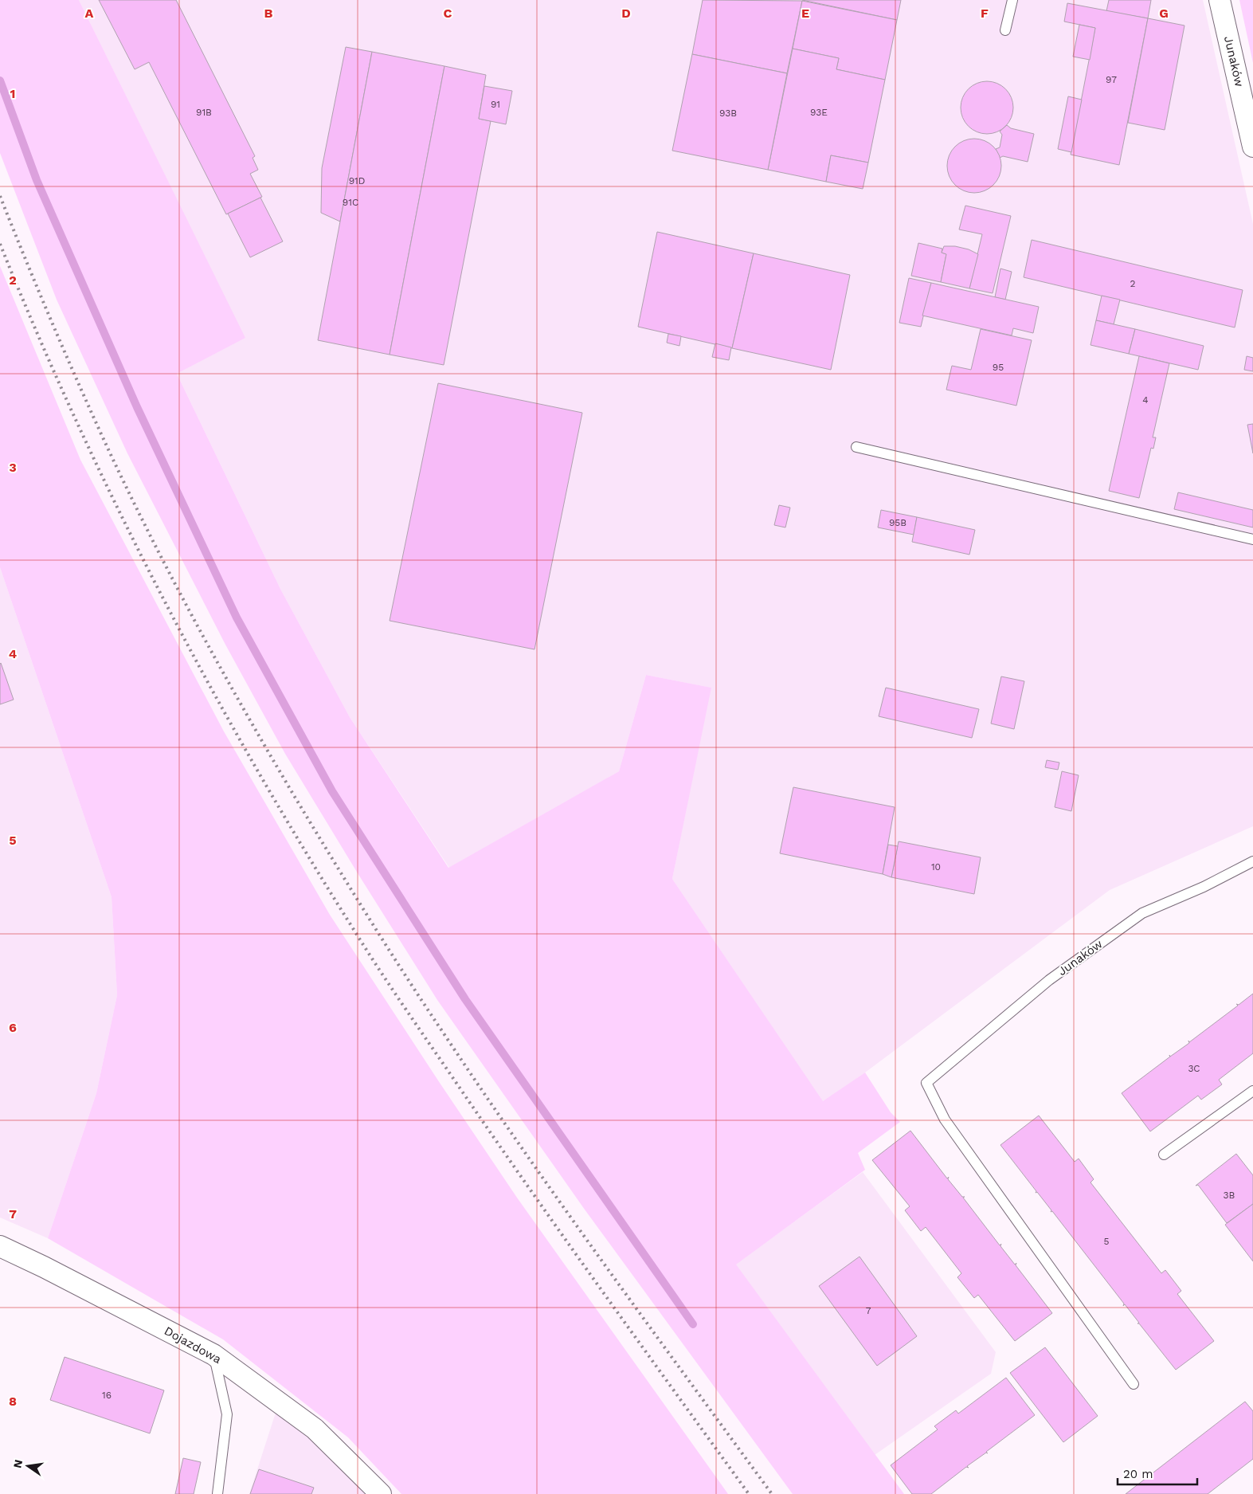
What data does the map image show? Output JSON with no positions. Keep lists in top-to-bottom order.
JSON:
{
  "streets": {
    "street": ["Junaków", "Dojazdowa"]
  },
  "house_numbers": [
    "97",
    "91",
    "91B",
    "93E",
    "93B",
    "91D",
    "91C",
    "2",
    "95",
    "4",
    "95B",
    "10",
    "3C",
    "3B",
    "5",
    "7",
    "16"
  ],
  "scale_bar": "20 m",
  "north": "left",
  "grid": {
    "columns": [
      "A",
      "B",
      "C",
      "D",
      "E",
      "F",
      "G"
    ],
    "rows": [
      "1",
      "2",
      "3",
      "4",
      "5",
      "6",
      "7",
      "8"
    ]
  }
}
